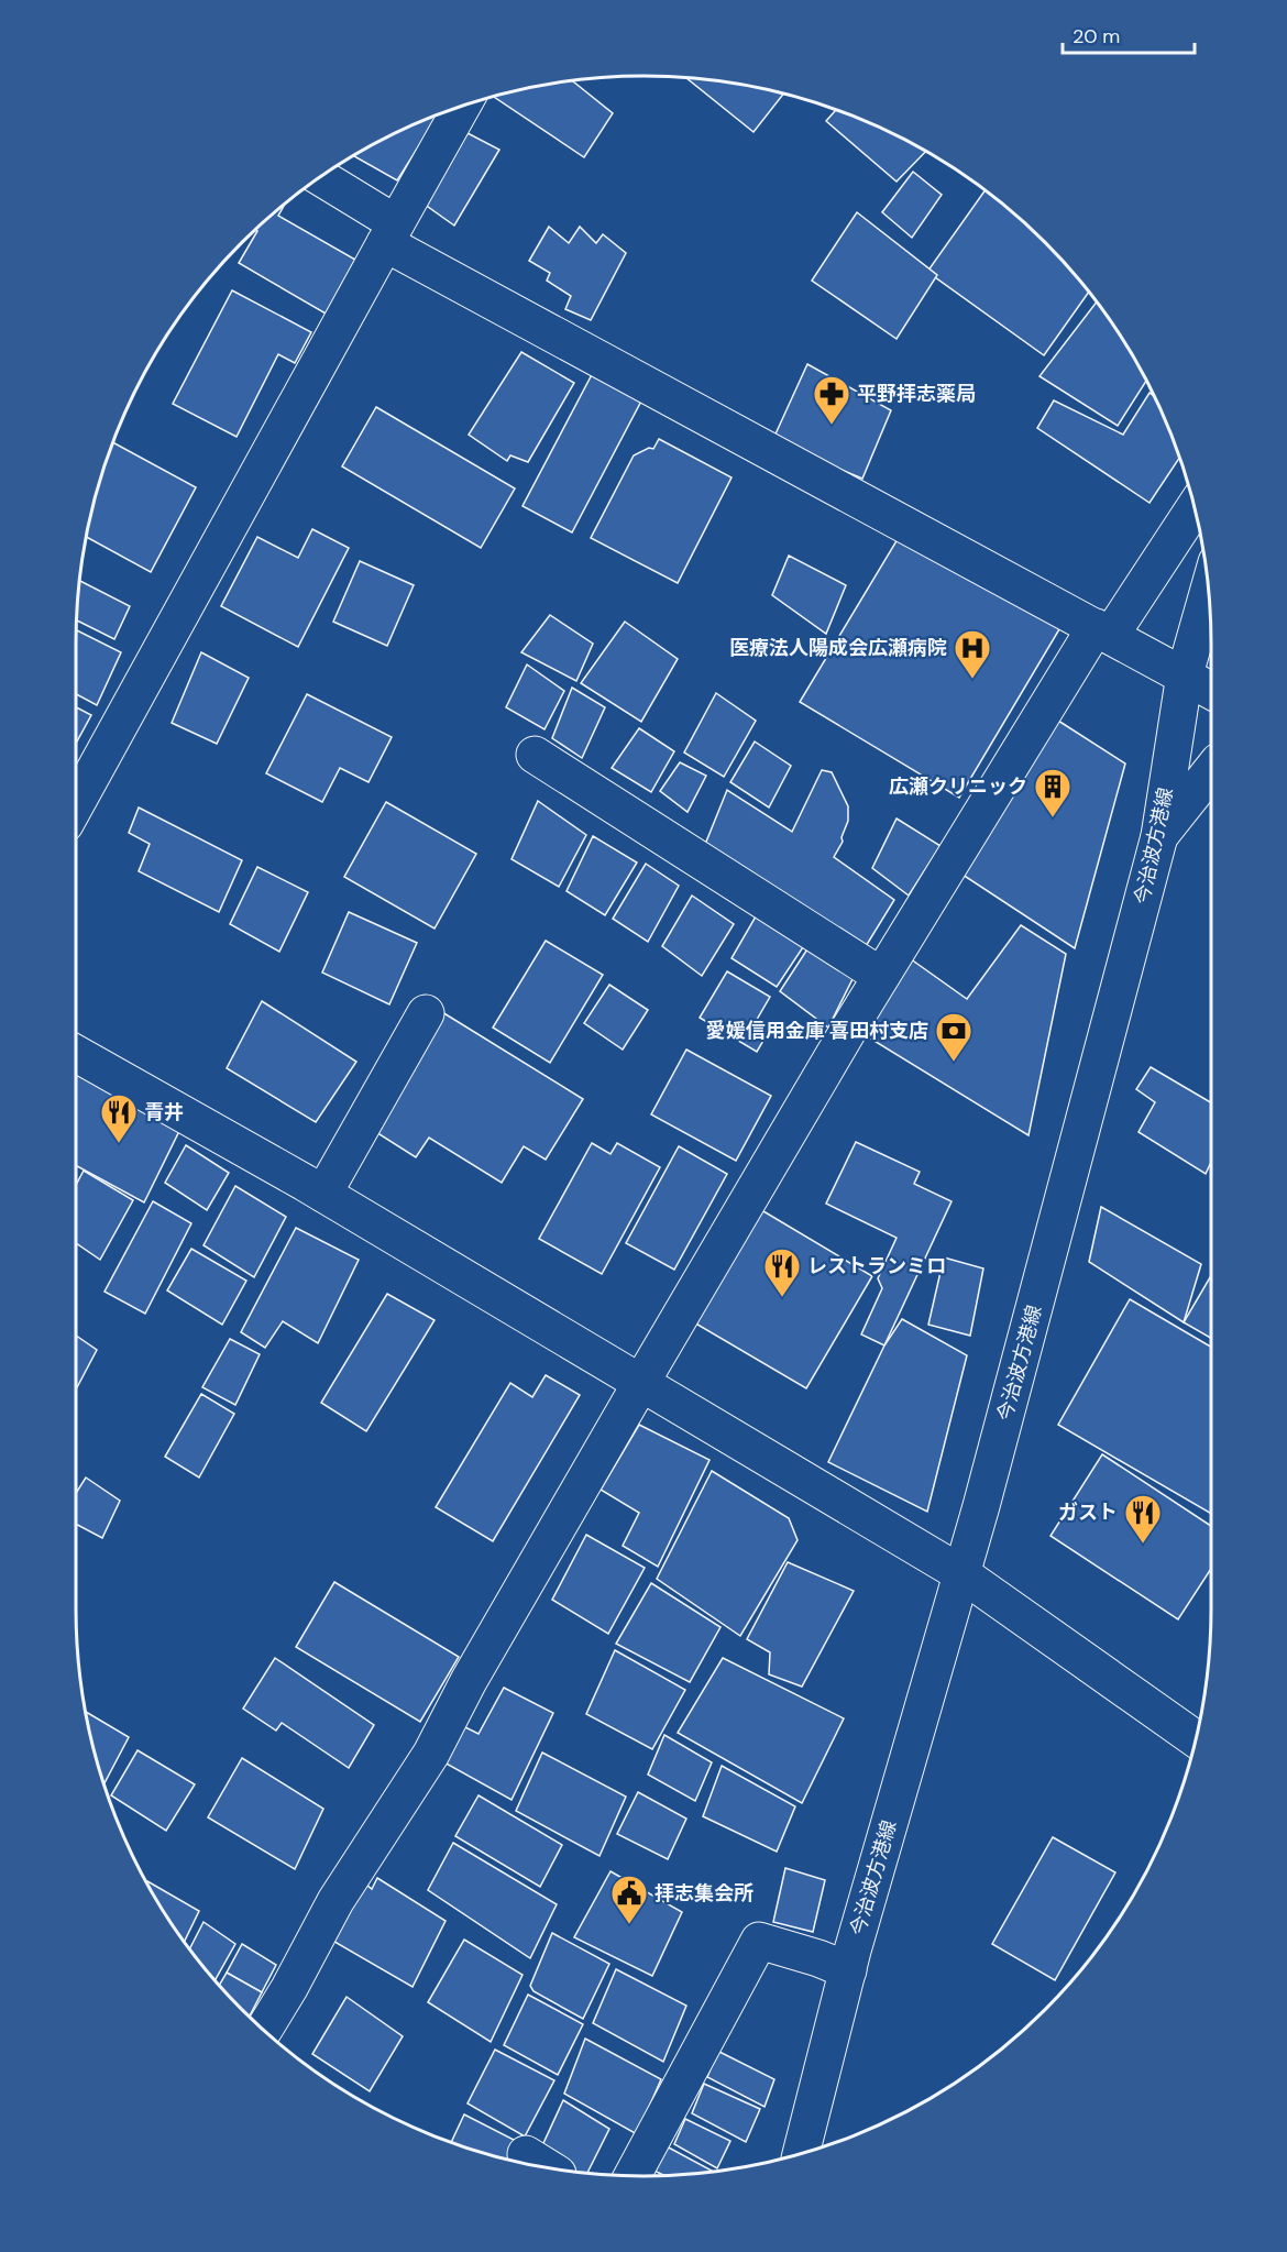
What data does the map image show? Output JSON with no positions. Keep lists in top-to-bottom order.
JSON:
{
  "streets": {
    "street": ["今治波方港線"]
  },
  "places": {
    "pharmacy": ["平野拝志薬局"],
    "hospital": ["医療法人陽成会広瀬病院"],
    "building": ["広瀬クリニック"],
    "bank": ["愛媛信用金庫 喜田村支店"],
    "restaurant": ["青井", "レストランミロ", "ガスト"],
    "public building": ["拝志集会所"]
  },
  "scale_bar": "20 m"
}
